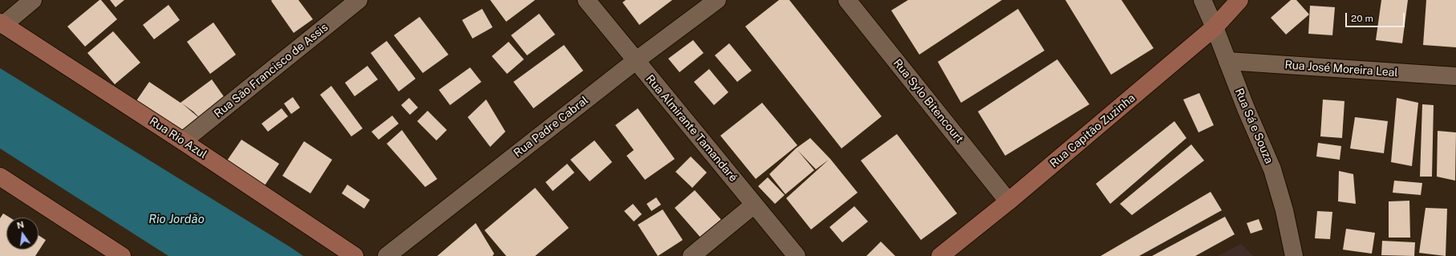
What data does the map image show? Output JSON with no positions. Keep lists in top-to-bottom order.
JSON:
{
  "streets": {
    "main road": ["Rua Capitão Zuzinha", "Rua Rio Azul"],
    "street": [
      "Rua José Moreira Leal",
      "Rua São Francisco de Assis",
      "Rua Sylo Bitencourt",
      "Rua Sá e Souza",
      "Rua Padre Cabral",
      "Rua Almirante Tamandaré"
    ]
  },
  "crossings": [
    ["Rua José Moreira Leal", "Rua Sá e Souza"],
    ["Rua São Francisco de Assis", "Rua Rio Azul"],
    ["Rua Sylo Bitencourt", "Rua Capitão Zuzinha"],
    ["Rua Sá e Souza", "Rua Capitão Zuzinha"],
    ["Rua Padre Cabral", "Rua Almirante Tamandaré"]
  ],
  "water": ["Rio Jordão"],
  "scale_bar": "20 m",
  "north": "top"
}
